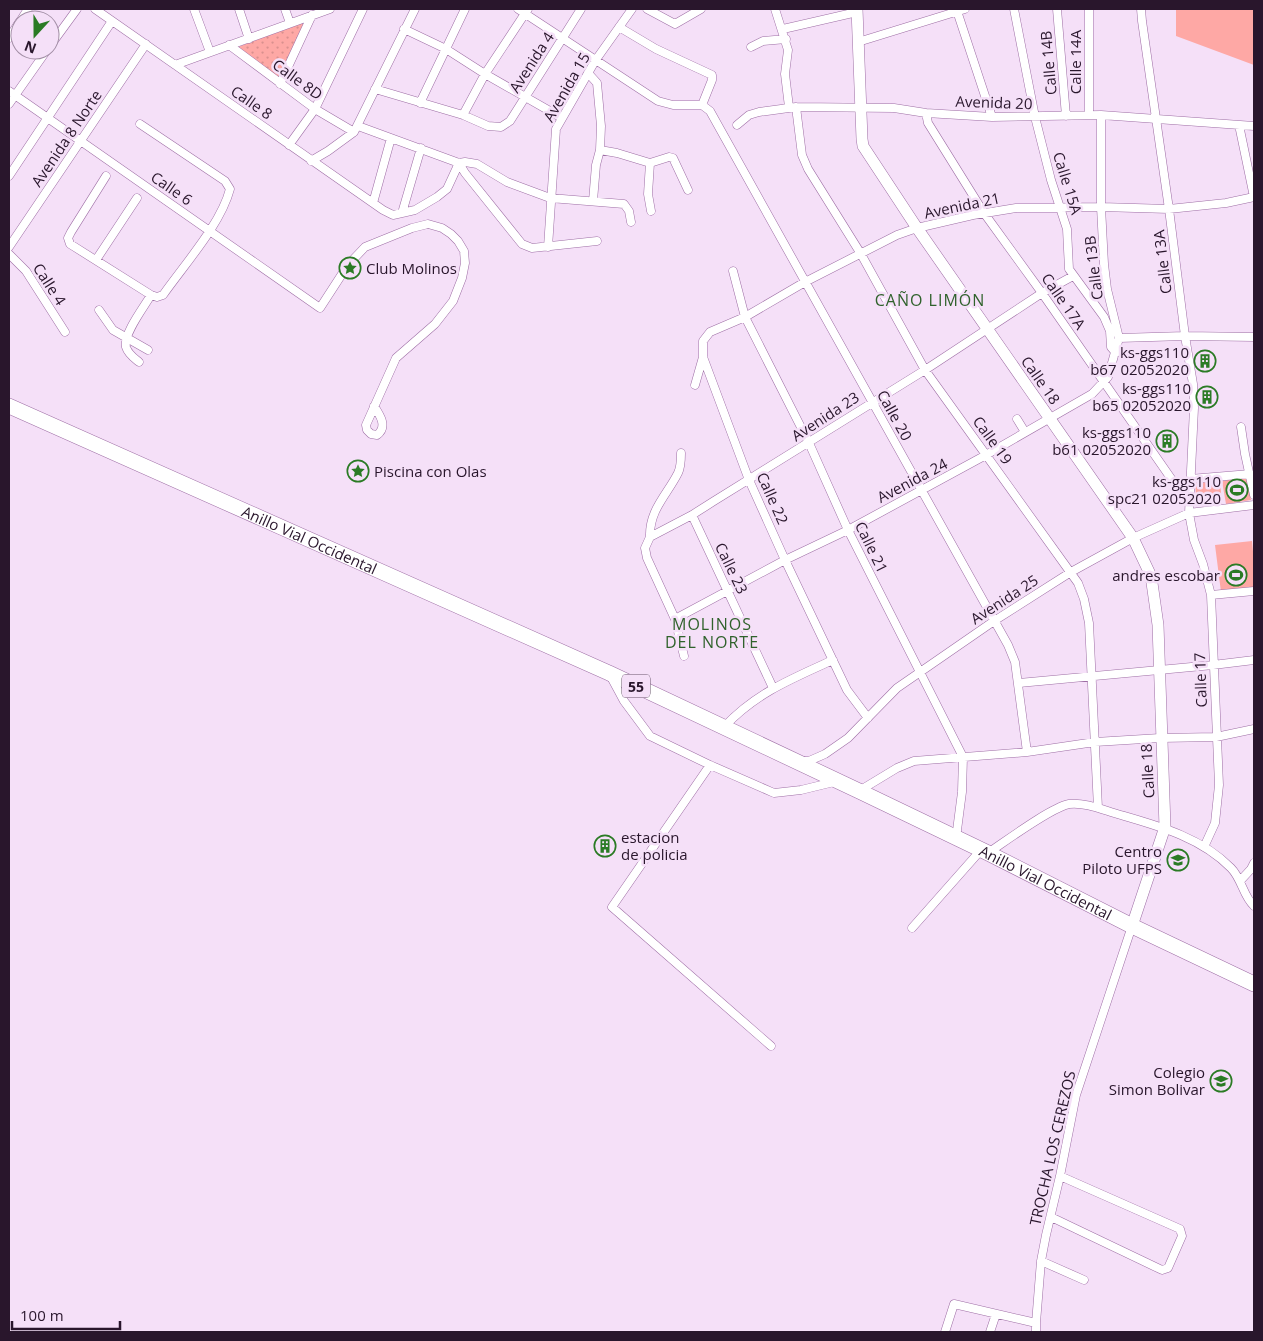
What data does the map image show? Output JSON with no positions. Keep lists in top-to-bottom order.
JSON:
{
  "streets": {
    "highway": ["Anillo Vial Occidental", "55"],
    "street": [
      "Avenida 4",
      "Calle 14A",
      "Calle 14B",
      "Calle 8D",
      "Avenida 15",
      "Calle 8",
      "Avenida 20",
      "Avenida 8 Norte",
      "Calle 15A",
      "Calle 6",
      "Avenida 21",
      "Calle 13A",
      "Calle 13B",
      "Calle 4",
      "Calle 17A",
      "Calle 18",
      "Calle 20",
      "Avenida 23",
      "Calle 19",
      "Avenida 24",
      "Calle 22",
      "Calle 21",
      "Calle 23",
      "Avenida 25",
      "Calle 17",
      "TROCHA LOS CEREZOS"
    ]
  },
  "crossings": [
    ["Calle 14A", "Avenida 20"],
    ["Calle 14B", "Avenida 20"],
    ["Calle 8D", "Avenida 15"],
    ["Calle 8", "Avenida 8 Norte"],
    ["Avenida 20", "Calle 15A"],
    ["Avenida 20", "Calle 13A"],
    ["Avenida 20", "Calle 13B"],
    ["Avenida 20", "Calle 17A"],
    ["Avenida 20", "Calle 18"],
    ["Avenida 20", "Calle 19"],
    ["Avenida 8 Norte", "Calle 6"],
    ["Calle 15A", "Avenida 21"],
    ["Calle 15A", "Calle 13B"],
    ["Calle 15A", "Avenida 23"],
    ["Avenida 21", "Calle 13A"],
    ["Avenida 21", "Calle 13B"],
    ["Avenida 21", "Calle 17A"],
    ["Avenida 21", "Calle 18"],
    ["Avenida 21", "Calle 20"],
    ["Avenida 21", "Calle 19"],
    ["Avenida 21", "Calle 22"],
    ["Avenida 21", "Calle 21"],
    ["Calle 13A", "Calle 17A"],
    ["Calle 13A", "Avenida 25"],
    ["Calle 13A", "Calle 17"],
    ["Calle 13B", "Calle 17A"],
    ["Calle 13B", "Avenida 24"],
    ["Calle 17A", "Avenida 23"],
    ["Calle 17A", "Avenida 24"],
    ["Calle 18", "Avenida 23"],
    ["Calle 18", "Avenida 24"],
    ["Calle 18", "Anillo Vial Occidental"],
    ["Calle 18", "Avenida 25"],
    ["Calle 18", "TROCHA LOS CEREZOS"],
    ["Calle 20", "Avenida 23"],
    ["Calle 20", "Avenida 24"],
    ["Calle 20", "Avenida 25"],
    ["Avenida 23", "Calle 19"],
    ["Avenida 23", "Calle 22"],
    ["Avenida 23", "Calle 21"],
    ["Avenida 23", "Calle 23"],
    ["Calle 19", "Avenida 24"],
    ["Calle 19", "Avenida 25"],
    ["Avenida 24", "Calle 22"],
    ["Avenida 24", "Calle 21"],
    ["Avenida 24", "Calle 23"],
    ["Calle 22", "Avenida 25"],
    ["Anillo Vial Occidental", "Calle 21"],
    ["Anillo Vial Occidental", "Avenida 25"],
    ["Anillo Vial Occidental", "TROCHA LOS CEREZOS"],
    ["Calle 21", "Avenida 25"],
    ["Avenida 25", "Calle 17"]
  ],
  "districts": ["CAÑO LIMÓN", "MOLINOS DEL NORTE"],
  "places": {
    "place": ["Club Molinos", "Piscina con Olas"],
    "building": [
      "ks-ggs110 b67 02052020",
      "ks-ggs110 b65 02052020",
      "ks-ggs110 b61 02052020",
      "estacion de policia"
    ],
    "sports": ["ks-ggs110 spc21 02052020", "andres escobar"],
    "school or university": ["Centro Piloto UFPS", "Colegio Simon Bolivar"]
  },
  "scale_bar": "100 m",
  "north": "bottom"
}
